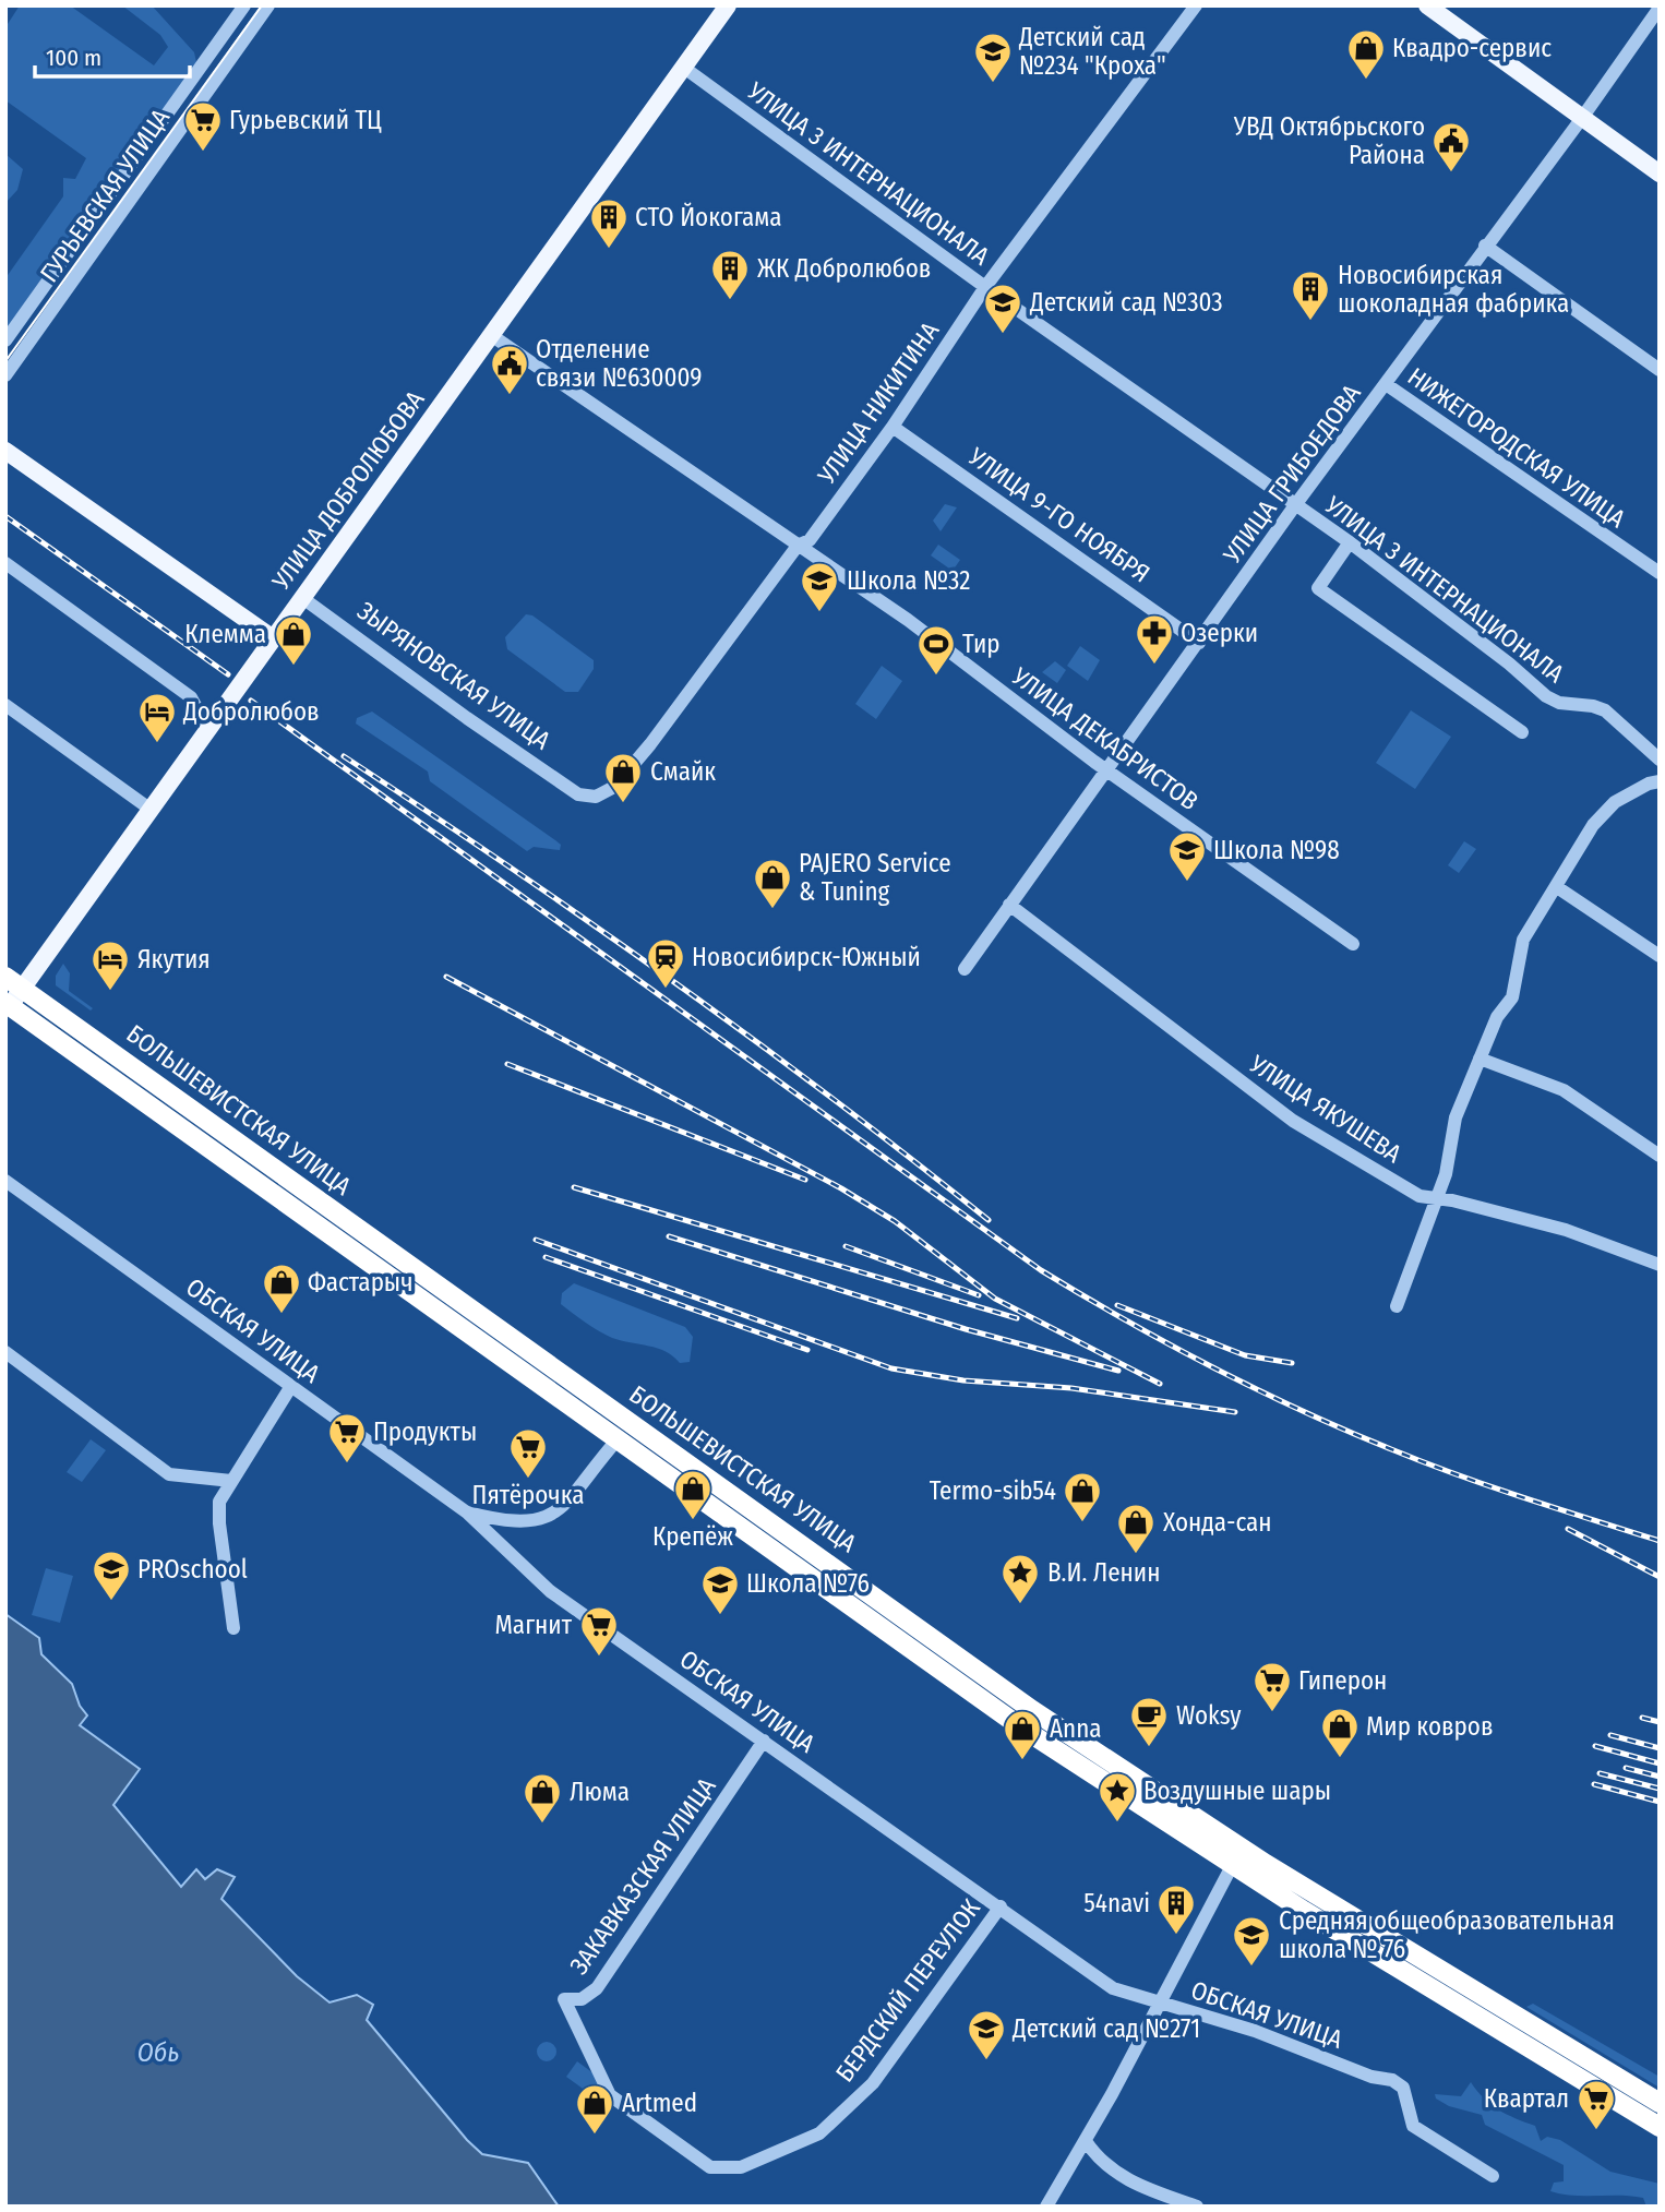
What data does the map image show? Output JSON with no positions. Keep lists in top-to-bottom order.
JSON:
{
  "streets": {
    "highway": ["БОЛЬШЕВИСТСКАЯ УЛИЦА"],
    "main road": ["УЛИЦА ДОБРОЛЮБОВА"],
    "street": [
      "УЛИЦА 3 ИНТЕРНАЦИОНАЛА",
      "ГУРЬЕВСКАЯ УЛИЦА",
      "УЛИЦА НИКИТИНА",
      "НИЖЕГОРОДСКАЯ УЛИЦА",
      "УЛИЦА ГРИБОЕДОВА",
      "УЛИЦА 9-ГО НОЯБРЯ",
      "ЗЫРЯНОВСКАЯ УЛИЦА",
      "УЛИЦА ДЕКАБРИСТОВ",
      "УЛИЦА ЯКУШЕВА",
      "ОБСКАЯ УЛИЦА",
      "ЗАКАВКАЗСКАЯ УЛИЦА",
      "БЕРДСКИЙ ПЕРЕУЛОК"
    ]
  },
  "crossings": [
    ["УЛИЦА 3 ИНТЕРНАЦИОНАЛА", "УЛИЦА НИКИТИНА"],
    ["УЛИЦА 3 ИНТЕРНАЦИОНАЛА", "УЛИЦА ГРИБОЕДОВА"],
    ["УЛИЦА 3 ИНТЕРНАЦИОНАЛА", "УЛИЦА ДОБРОЛЮБОВА"],
    ["УЛИЦА НИКИТИНА", "УЛИЦА 9-ГО НОЯБРЯ"],
    ["УЛИЦА НИКИТИНА", "ЗЫРЯНОВСКАЯ УЛИЦА"],
    ["УЛИЦА НИКИТИНА", "УЛИЦА ДЕКАБРИСТОВ"],
    ["НИЖЕГОРОДСКАЯ УЛИЦА", "УЛИЦА ГРИБОЕДОВА"],
    ["УЛИЦА ГРИБОЕДОВА", "УЛИЦА 9-ГО НОЯБРЯ"],
    ["УЛИЦА ГРИБОЕДОВА", "УЛИЦА ДЕКАБРИСТОВ"],
    ["УЛИЦА ГРИБОЕДОВА", "УЛИЦА ЯКУШЕВА"],
    ["УЛИЦА ДОБРОЛЮБОВА", "ЗЫРЯНОВСКАЯ УЛИЦА"],
    ["УЛИЦА ДОБРОЛЮБОВА", "УЛИЦА ДЕКАБРИСТОВ"],
    ["УЛИЦА ДОБРОЛЮБОВА", "БОЛЬШЕВИСТСКАЯ УЛИЦА"],
    ["ОБСКАЯ УЛИЦА", "ЗАКАВКАЗСКАЯ УЛИЦА"],
    ["ОБСКАЯ УЛИЦА", "БЕРДСКИЙ ПЕРЕУЛОК"],
    ["ЗАКАВКАЗСКАЯ УЛИЦА", "БЕРДСКИЙ ПЕРЕУЛОК"]
  ],
  "water": ["Обь"],
  "places": {
    "shop": [
      "Квадро-сервис",
      "Клемма",
      "Смайк",
      "PAJERO Service & Tuning",
      "Фастарыч",
      "Крепёж",
      "Termo-sib54",
      "Хонда-сан",
      "Мир ковров",
      "Anna",
      "Люма",
      "Artmed"
    ],
    "school or university": [
      "Детский сад №234 \"Кроха\"",
      "Детский сад №303",
      "Школа №32",
      "Школа №98",
      "PROschool",
      "Школа №76",
      "Средняя общеобразовательная школа № 76",
      "Детский сад №271"
    ],
    "supermarket": [
      "Гурьевский ТЦ",
      "Продукты",
      "Пятёрочка",
      "Магнит",
      "Гиперон",
      "Квартал"
    ],
    "public building": ["УВД Октябрьского Района", "Отделение связи №630009"],
    "building": [
      "СТО Йокогама",
      "ЖК Добролюбов",
      "Новосибирская шоколадная фабрика",
      "54navi"
    ],
    "pharmacy": ["Озерки"],
    "sports": ["Тир"],
    "hotel": ["Добролюбов", "Якутия"],
    "station": ["Новосибирск-Южный"],
    "place": ["В.И. Ленин", "Воздушные шары"],
    "cafe": ["Woksy"]
  },
  "scale_bar": "100 m"
}
